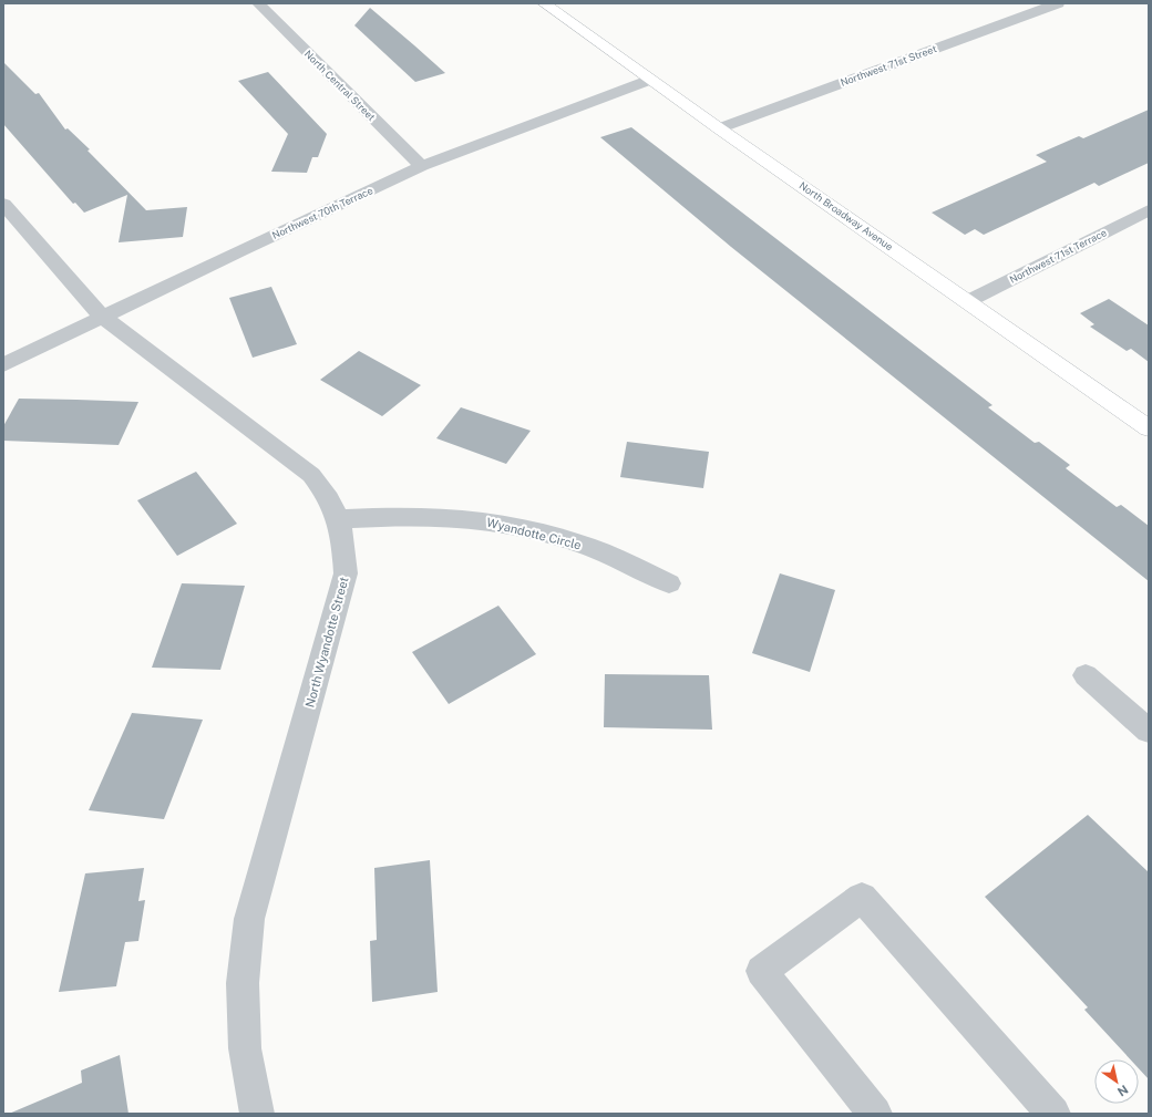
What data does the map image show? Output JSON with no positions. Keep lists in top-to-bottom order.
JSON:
{
  "streets": {
    "main road": ["North Broadway Avenue"],
    "street": [
      "Northwest 71st Street",
      "North Central Street",
      "Northwest 70th Terrace",
      "Northwest 71st Terrace",
      "Wyandotte Circle",
      "North Wyandotte Street"
    ]
  },
  "crossings": [
    ["Northwest 71st Street", "North Broadway Avenue"],
    ["North Central Street", "Northwest 70th Terrace"],
    ["Northwest 70th Terrace", "North Broadway Avenue"],
    ["Northwest 70th Terrace", "North Wyandotte Street"],
    ["North Broadway Avenue", "Northwest 71st Terrace"],
    ["Wyandotte Circle", "North Wyandotte Street"]
  ],
  "north": "bottom right"
}
